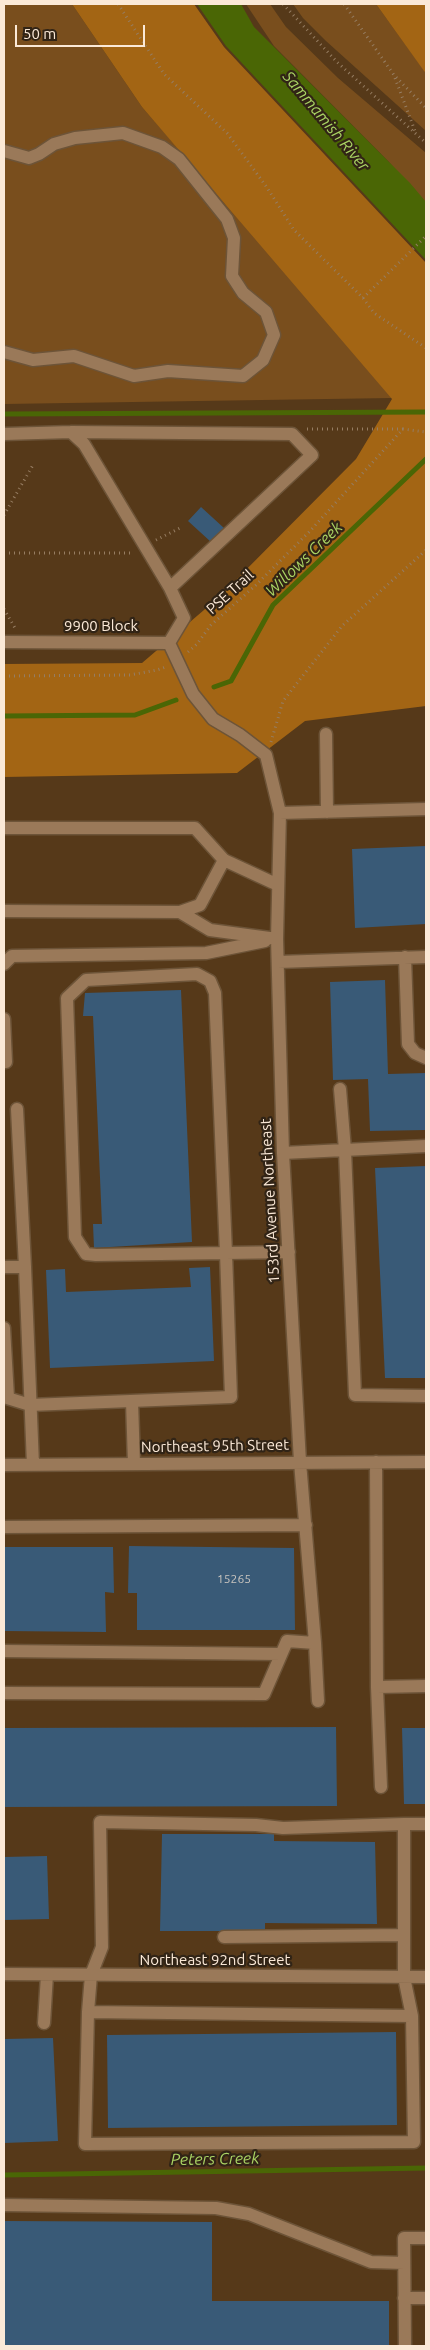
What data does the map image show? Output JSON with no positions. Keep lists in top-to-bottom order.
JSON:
{
  "streets": {
    "street": [
      "9900 Block",
      "153rd Avenue Northeast",
      "Northeast 95th Street",
      "Northeast 92nd Street"
    ],
    "path": ["PSE Trail"]
  },
  "crossings": [
    ["153rd Avenue Northeast", "Northeast 95th Street"]
  ],
  "water": ["Sammamish River", "Willows Creek", "Peters Creek"],
  "house_numbers": ["15265"],
  "scale_bar": "50 m"
}
